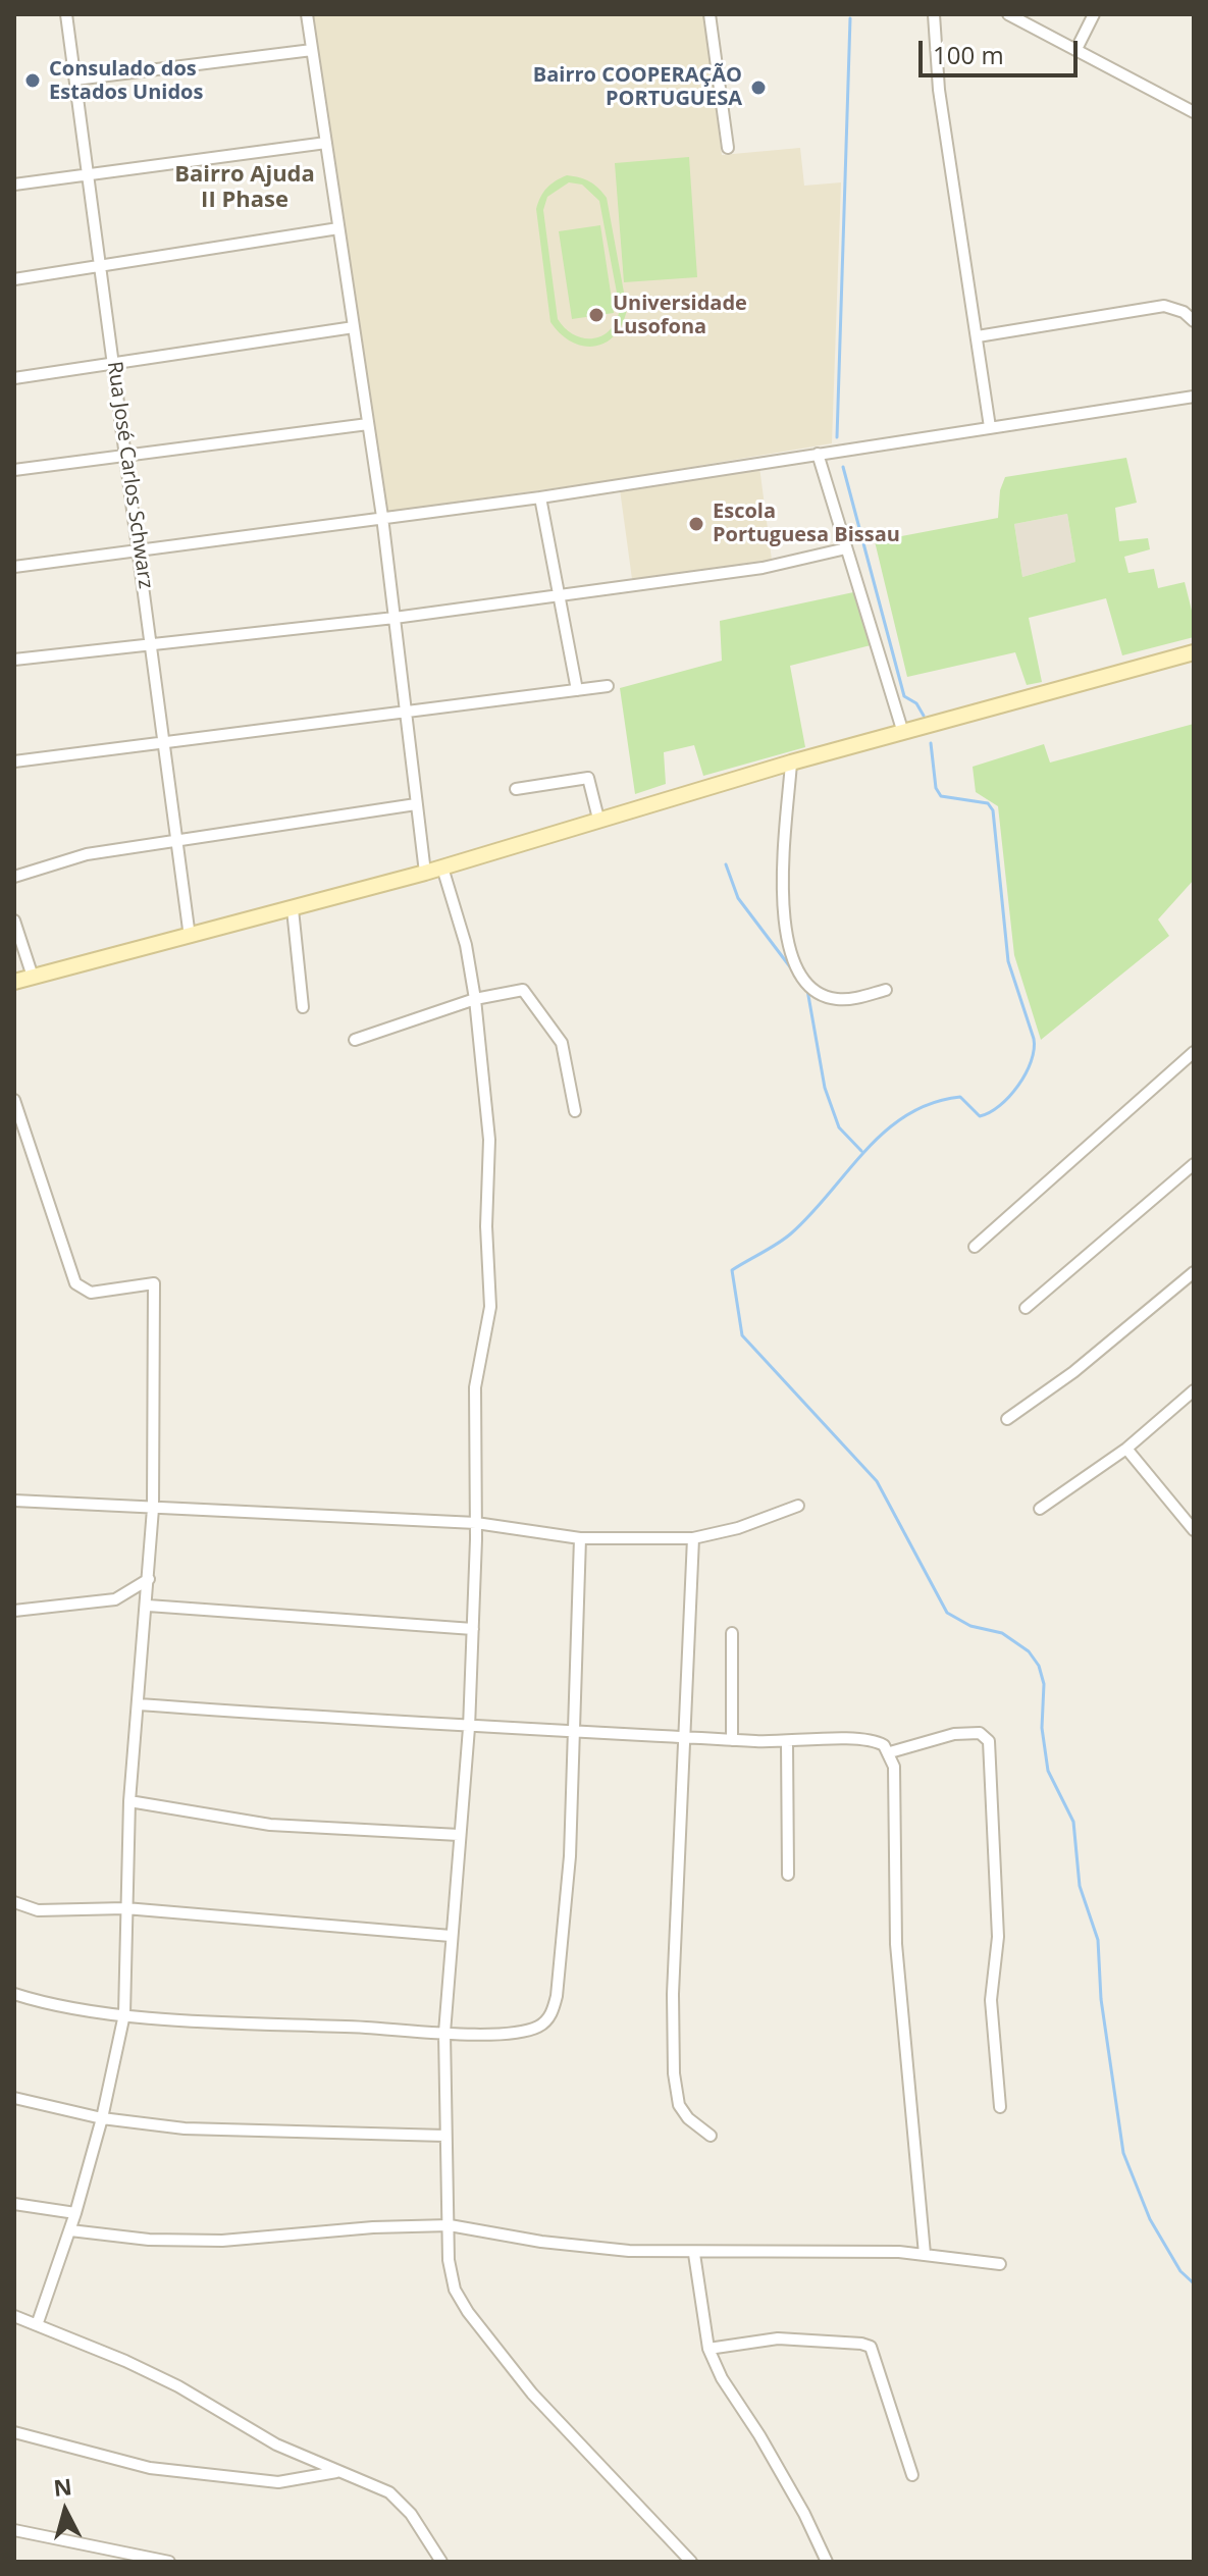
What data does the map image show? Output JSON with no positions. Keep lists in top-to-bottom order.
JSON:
{
  "streets": {
    "street": ["Rua José Carlos Schwarz"]
  },
  "districts": ["Bairro Ajuda II Phase"],
  "places": [
    "Consulado dos Estados Unidos",
    "Bairro COOPERAÇÃO PORTUGUESA",
    "Universidade Lusofona",
    "Escola Portuguesa Bissau"
  ],
  "scale_bar": "100 m",
  "north": "top"
}
